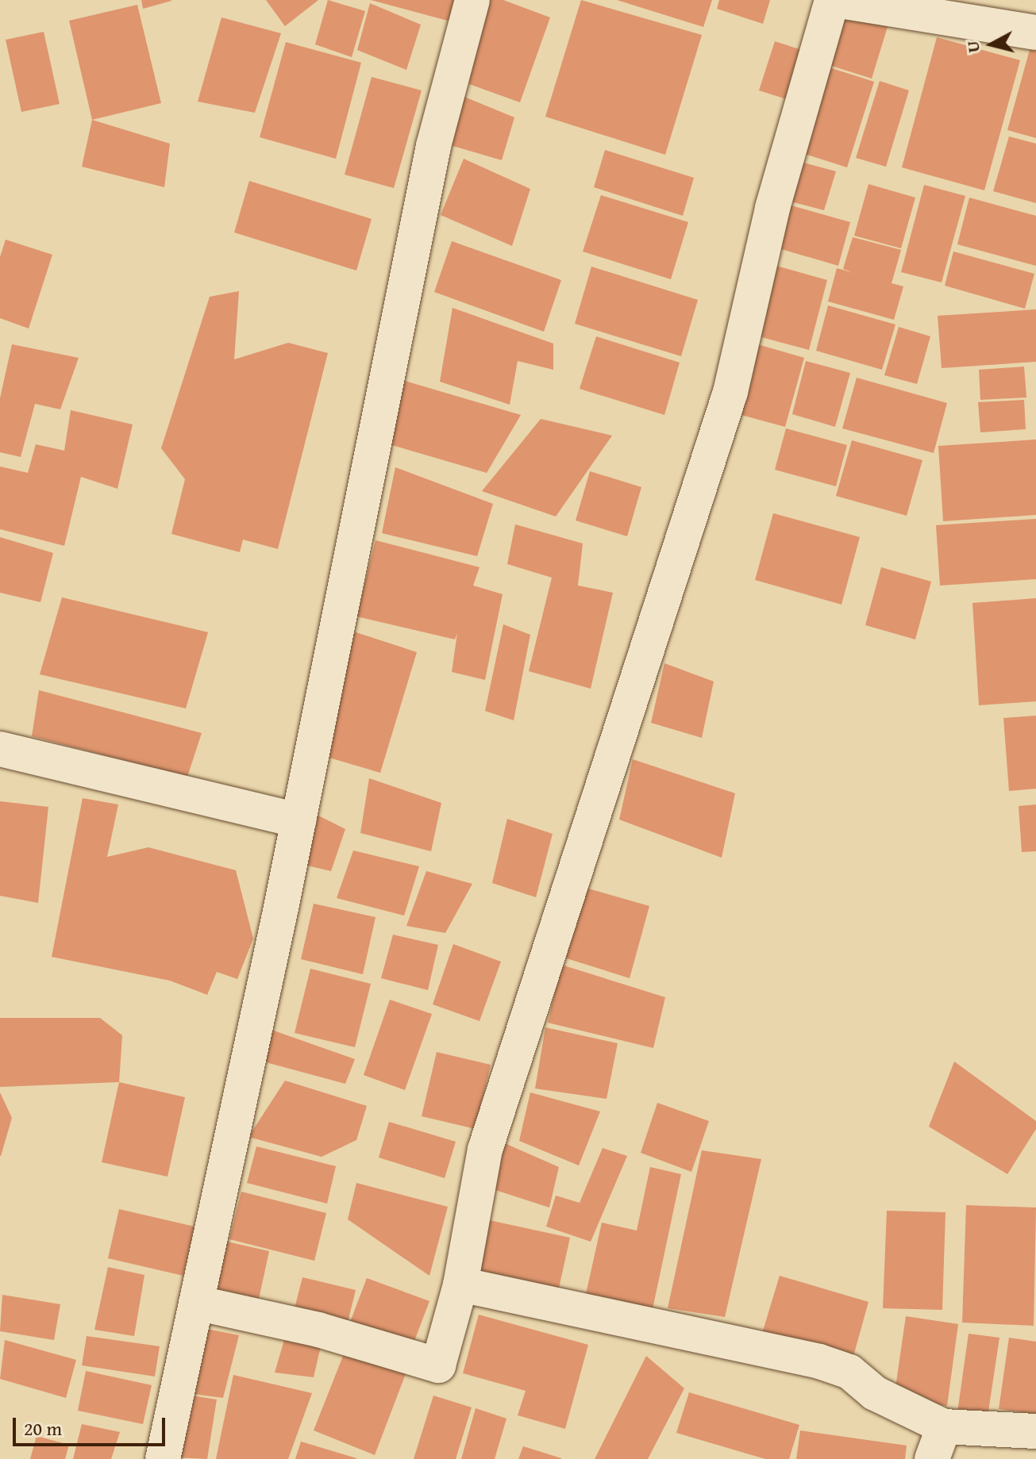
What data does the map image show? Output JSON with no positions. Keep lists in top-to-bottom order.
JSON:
{
  "scale_bar": "20 m",
  "north": "left"
}
